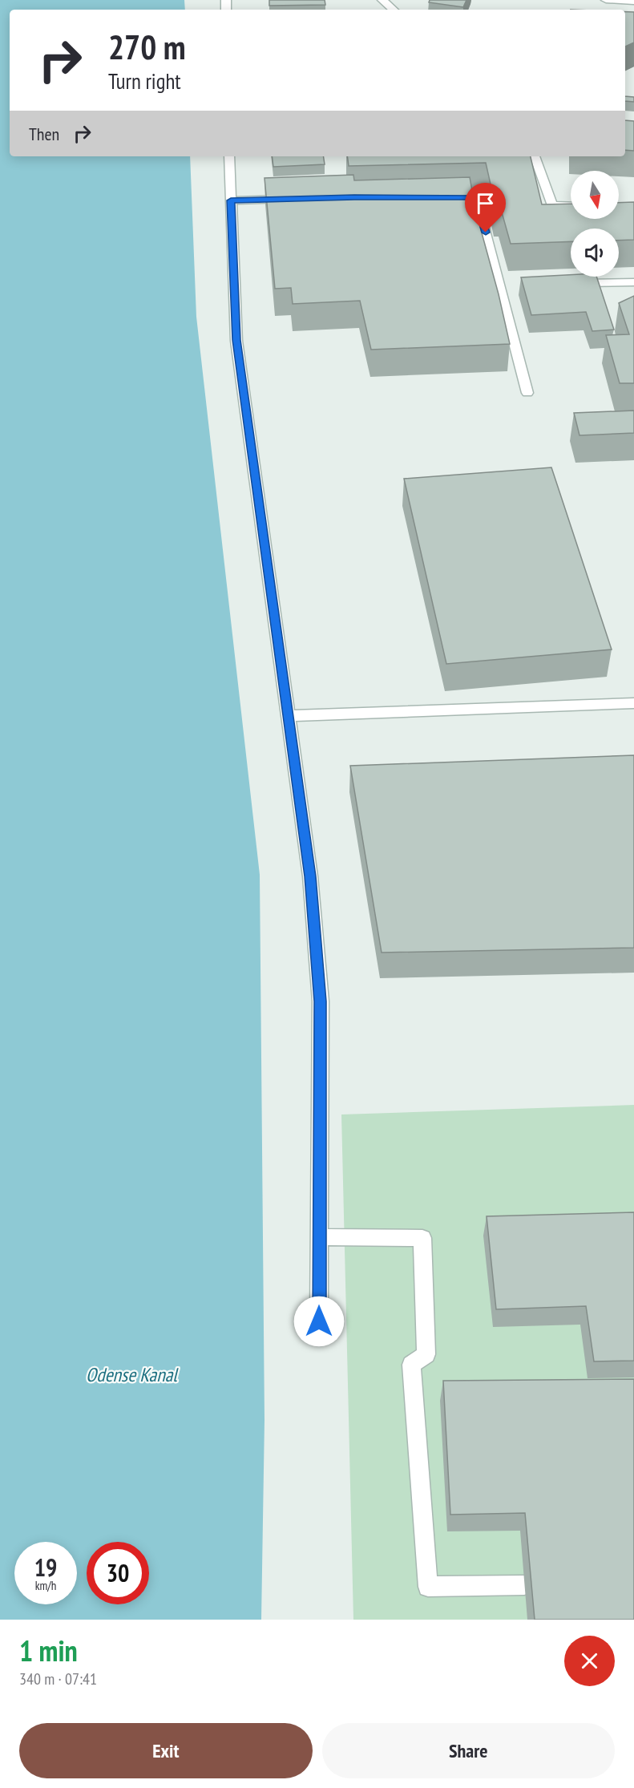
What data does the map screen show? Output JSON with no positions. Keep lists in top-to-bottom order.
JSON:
{
  "water": ["Odense Kanal"],
  "north": "bottom",
  "page": {
    "turn": ["270 m", "Turn right"],
    "then": "Then",
    "speed": "19 km/h",
    "limit": "30",
    "heading": ["1 min", "340 m · 07:41"],
    "buttons": ["Exit", "Share"]
  }
}
